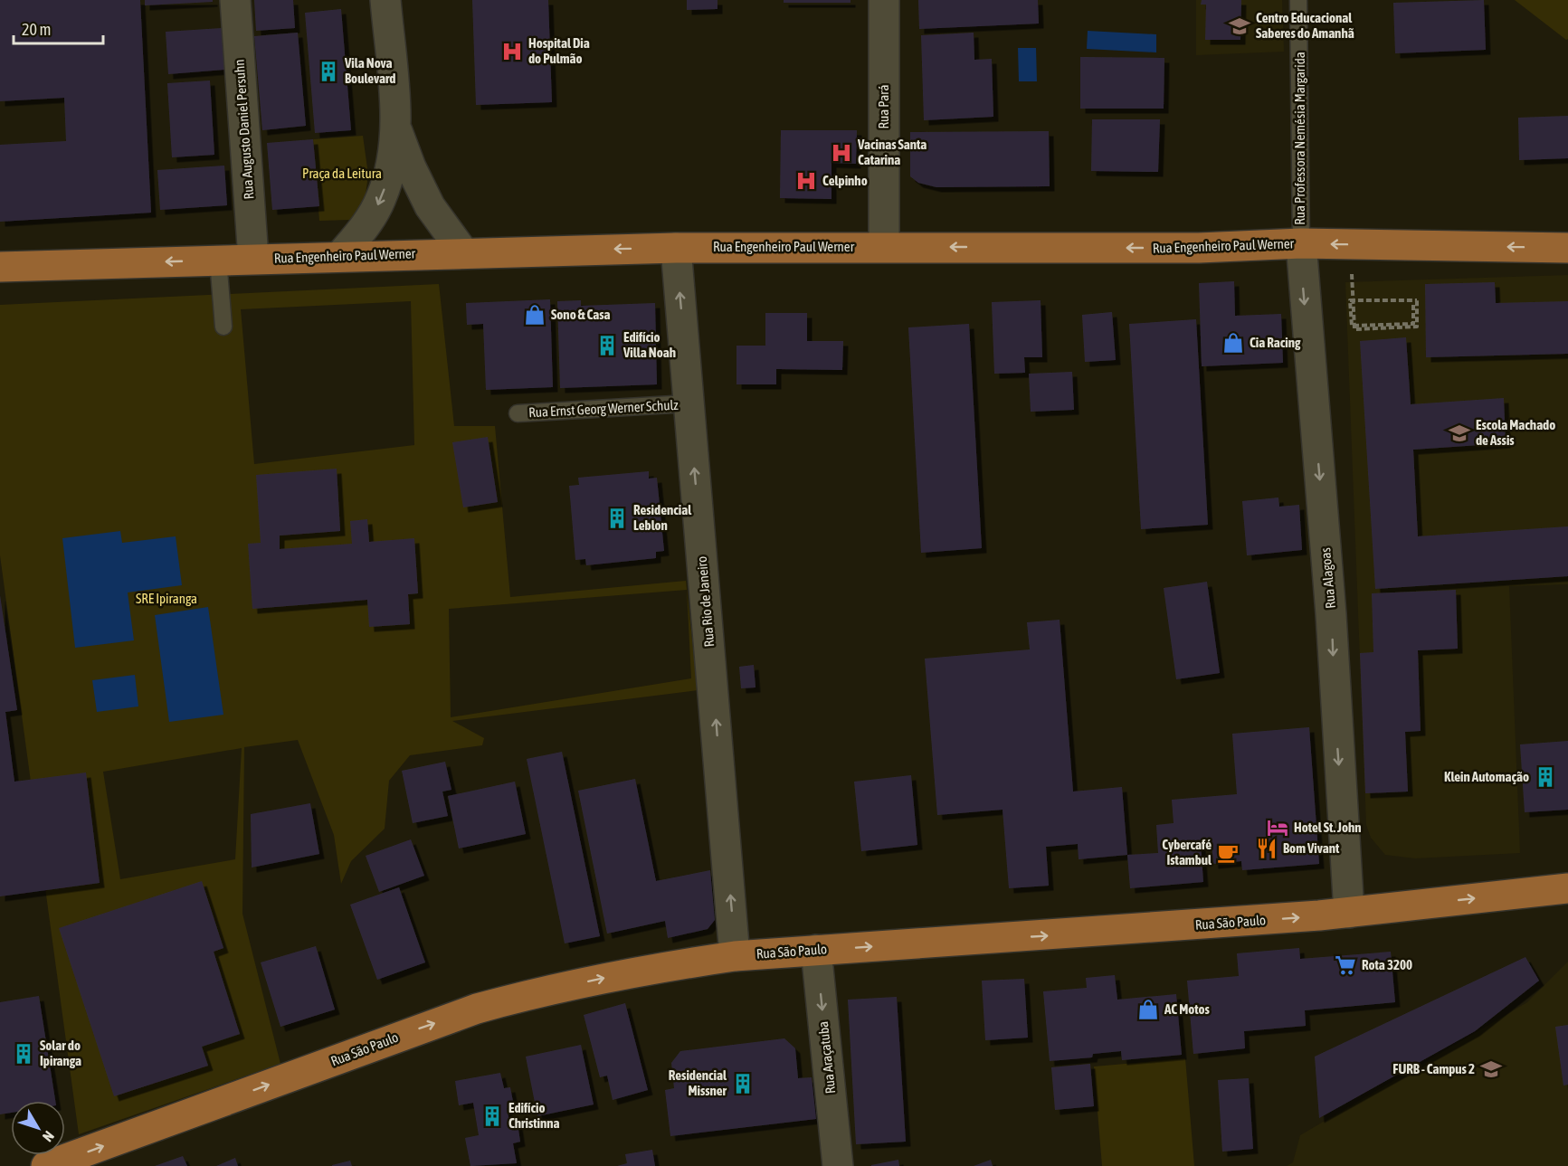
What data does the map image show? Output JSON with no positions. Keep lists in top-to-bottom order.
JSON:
{
  "streets": {
    "main road": ["Rua Engenheiro Paul Werner", "Rua São Paulo"],
    "street": [
      "Rua Pará",
      "Rua Augusto Daniel Persuhn",
      "Rua Alagoas",
      "Rua Rio de Janeiro",
      "Rua Araçatuba"
    ],
    "lane": ["Rua Professora Nemésia Margarida", "Rua Ernst Georg Werner Schulz"]
  },
  "crossings": [
    ["Rua Pará", "Rua Engenheiro Paul Werner"],
    ["Rua Augusto Daniel Persuhn", "Rua Engenheiro Paul Werner"],
    ["Rua Professora Nemésia Margarida", "Rua Engenheiro Paul Werner"],
    ["Rua Professora Nemésia Margarida", "Rua Alagoas"],
    ["Rua Engenheiro Paul Werner", "Rua Alagoas"],
    ["Rua Engenheiro Paul Werner", "Rua Rio de Janeiro"],
    ["Rua Ernst Georg Werner Schulz", "Rua Rio de Janeiro"],
    ["Rua Alagoas", "Rua São Paulo"],
    ["Rua Rio de Janeiro", "Rua São Paulo"],
    ["Rua São Paulo", "Rua Araçatuba"]
  ],
  "one_way": [
    "Rua Engenheiro Paul Werner",
    "Rua Alagoas",
    "Rua Rio de Janeiro",
    "Rua São Paulo",
    "Rua Araçatuba"
  ],
  "parks": ["Praça da Leitura", "SRE Ipiranga"],
  "places": {
    "school or university": ["Centro Educacional Saberes do Amanhã", "Escola Machado de Assis", "FURB - Campus 2"],
    "hospital": ["Hospital Dia do Pulmão", "Vacinas Santa Catarina", "Celpinho"],
    "building": [
      "Vila Nova Boulevard",
      "Edifício Villa Noah",
      "Residencial Leblon",
      "Klein Automação",
      "Solar do Ipiranga",
      "Residencial Missner",
      "Edifício Christinna"
    ],
    "shop": ["Sono & Casa", "Cia Racing", "AC Motos"],
    "hotel": ["Hotel St. John"],
    "restaurant": ["Bom Vivant"],
    "cafe": ["Cybercafé Istambul"],
    "supermarket": ["Rota 3200"]
  },
  "scale_bar": "20 m",
  "north": "bottom right"
}
